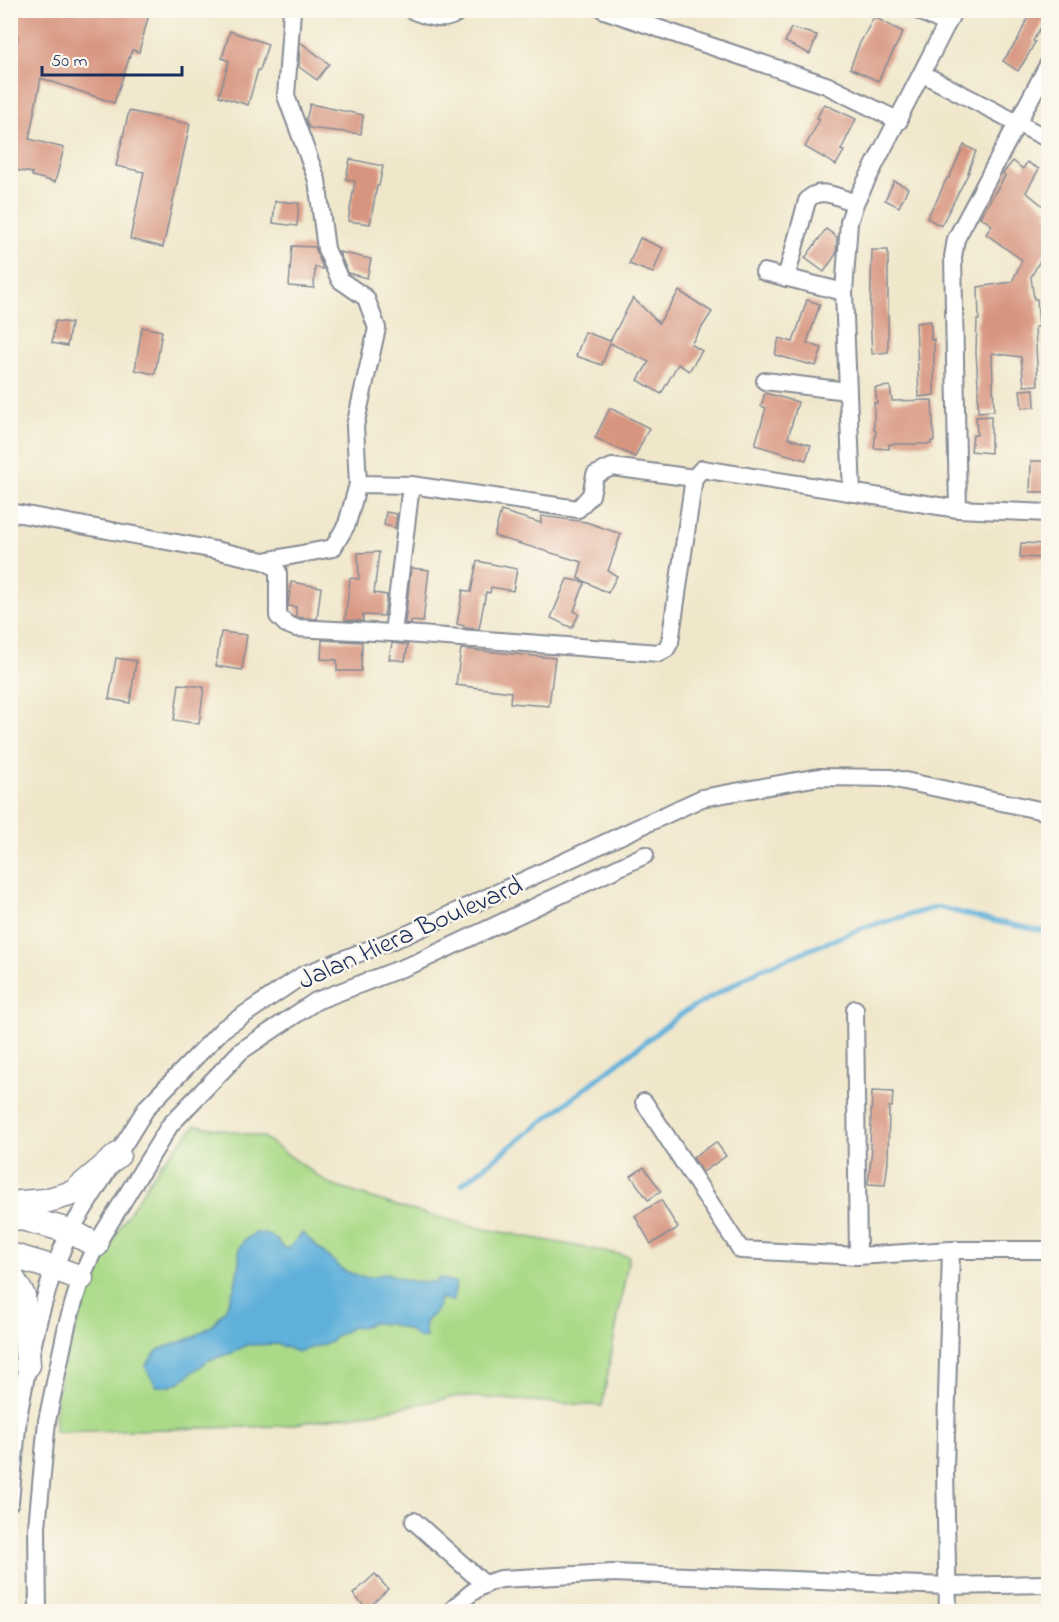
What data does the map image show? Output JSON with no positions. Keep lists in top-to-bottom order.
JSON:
{
  "streets": {
    "street": ["Jalan Hiera Boulevard"]
  },
  "scale_bar": "50 m"
}
